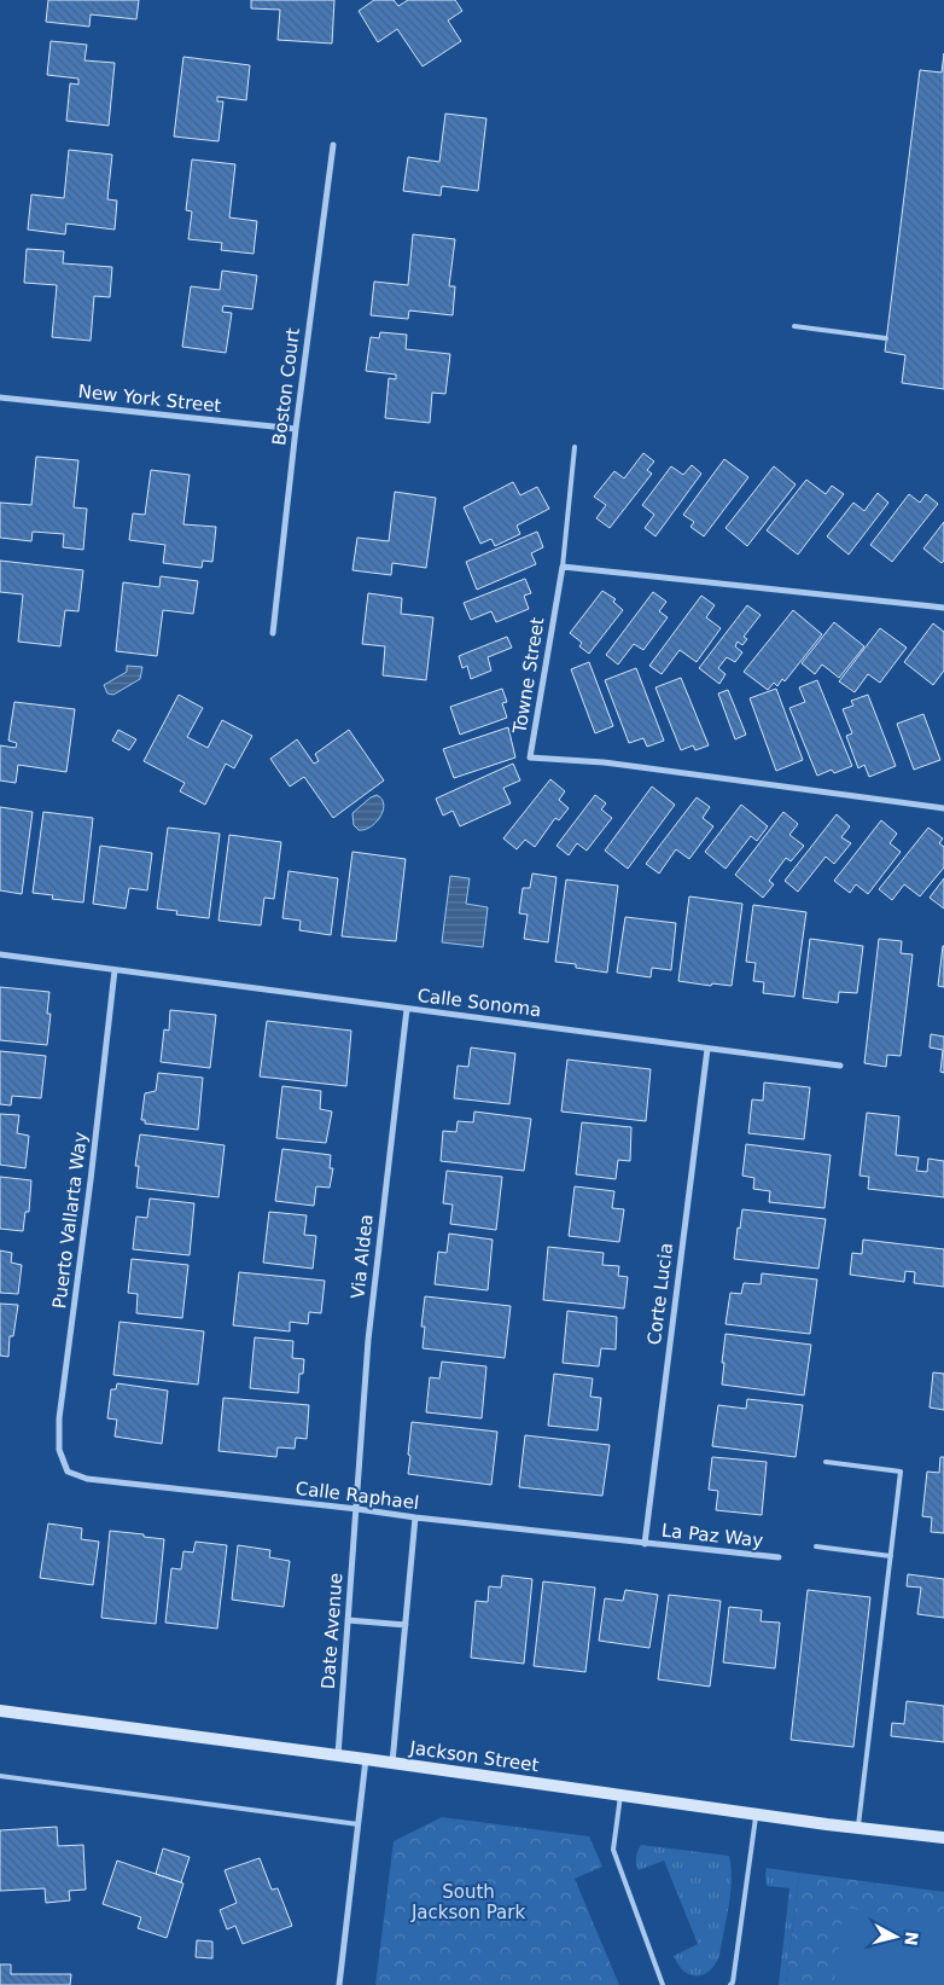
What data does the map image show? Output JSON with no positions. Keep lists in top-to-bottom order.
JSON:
{
  "streets": {
    "main road": ["Jackson Street"],
    "street": [
      "Boston Court",
      "New York Street",
      "Towne Street",
      "Calle Sonoma",
      "Puerto Vallarta Way",
      "Via Aldea",
      "Corte Lucia",
      "Calle Raphael",
      "La Paz Way",
      "Date Avenue"
    ]
  },
  "crossings": [
    ["Boston Court", "New York Street"],
    ["Calle Sonoma", "Puerto Vallarta Way"],
    ["Calle Sonoma", "Via Aldea"],
    ["Calle Sonoma", "Corte Lucia"],
    ["Puerto Vallarta Way", "Calle Raphael"],
    ["Via Aldea", "Calle Raphael"],
    ["Via Aldea", "Date Avenue"],
    ["Corte Lucia", "Calle Raphael"],
    ["Corte Lucia", "La Paz Way"],
    ["Calle Raphael", "La Paz Way"],
    ["Calle Raphael", "Date Avenue"],
    ["Date Avenue", "Jackson Street"]
  ],
  "parks": ["South Jackson Park"],
  "north": "right"
}
